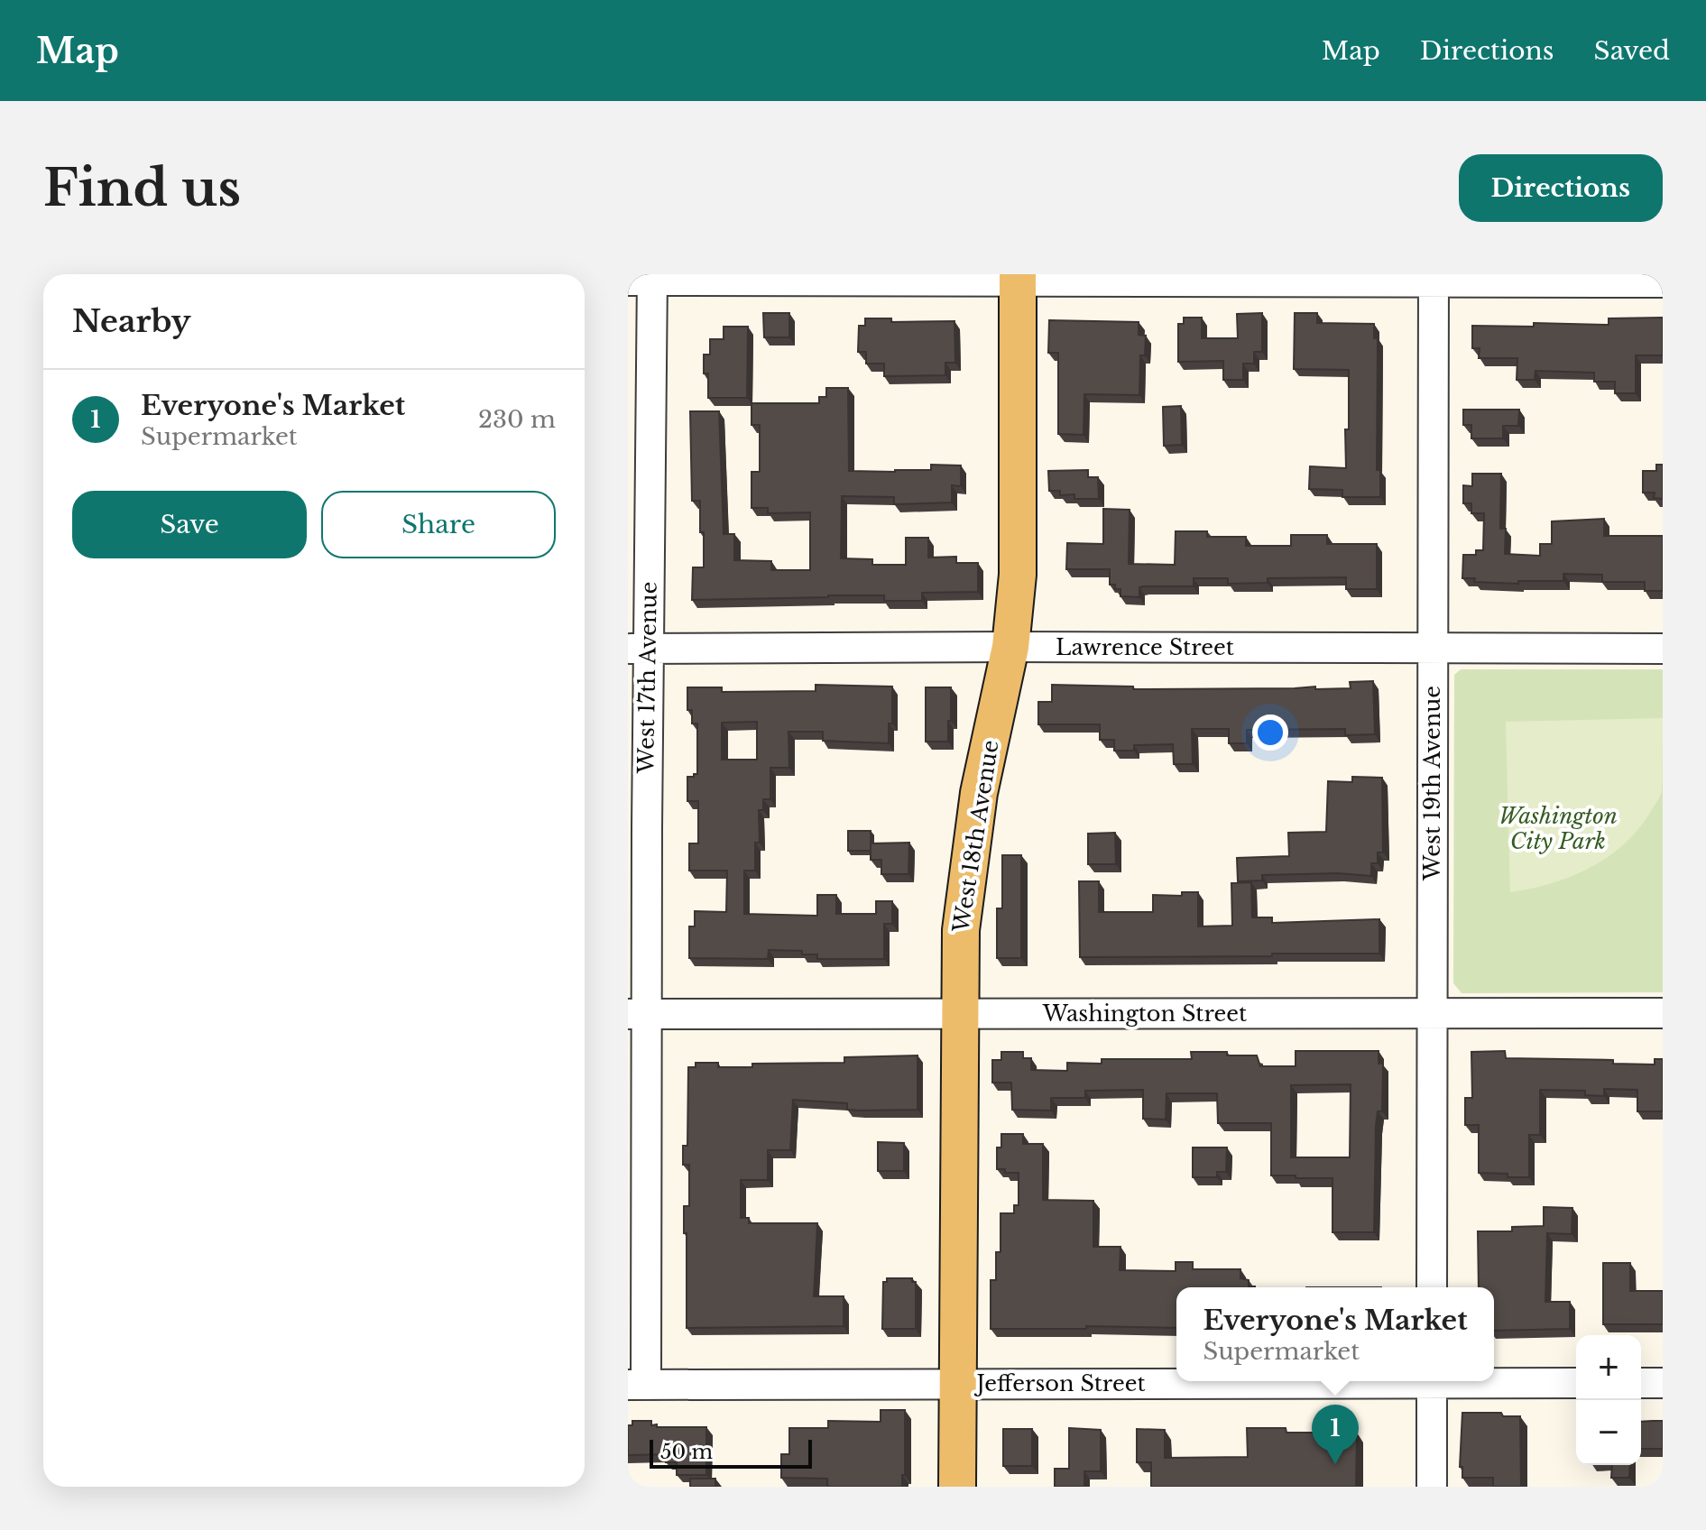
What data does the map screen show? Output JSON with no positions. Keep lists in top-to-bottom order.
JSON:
{
  "streets": {
    "main road": ["West 18th Avenue"],
    "street": [
      "Lawrence Street",
      "West 17th Avenue",
      "West 19th Avenue",
      "Washington Street",
      "Jefferson Street"
    ]
  },
  "crossings": [
    ["Lawrence Street", "West 17th Avenue"],
    ["Lawrence Street", "West 19th Avenue"],
    ["Lawrence Street", "West 18th Avenue"],
    ["West 17th Avenue", "Washington Street"],
    ["West 17th Avenue", "Jefferson Street"],
    ["West 19th Avenue", "Washington Street"],
    ["West 18th Avenue", "Washington Street"],
    ["West 18th Avenue", "Jefferson Street"]
  ],
  "parks": ["Washington City Park"],
  "scale_bar": "50 m",
  "page": {
    "header": "Map",
    "nav": ["Map", "Directions", "Saved"],
    "buttons": [
      "Directions",
      ["Save", "Share"]
    ],
    "title": "Find us",
    "heading": "Nearby",
    "list": [
      {
        "mark": "1",
        "name": "Everyone's Market",
        "note": "Supermarket",
        "value": "230 m"
      }
    ],
    "popup": ["Everyone's Market", "Supermarket"],
    "map_buttons": ["+", "−"],
    "pins": "1",
    "scale": "50 m"
  }
}
